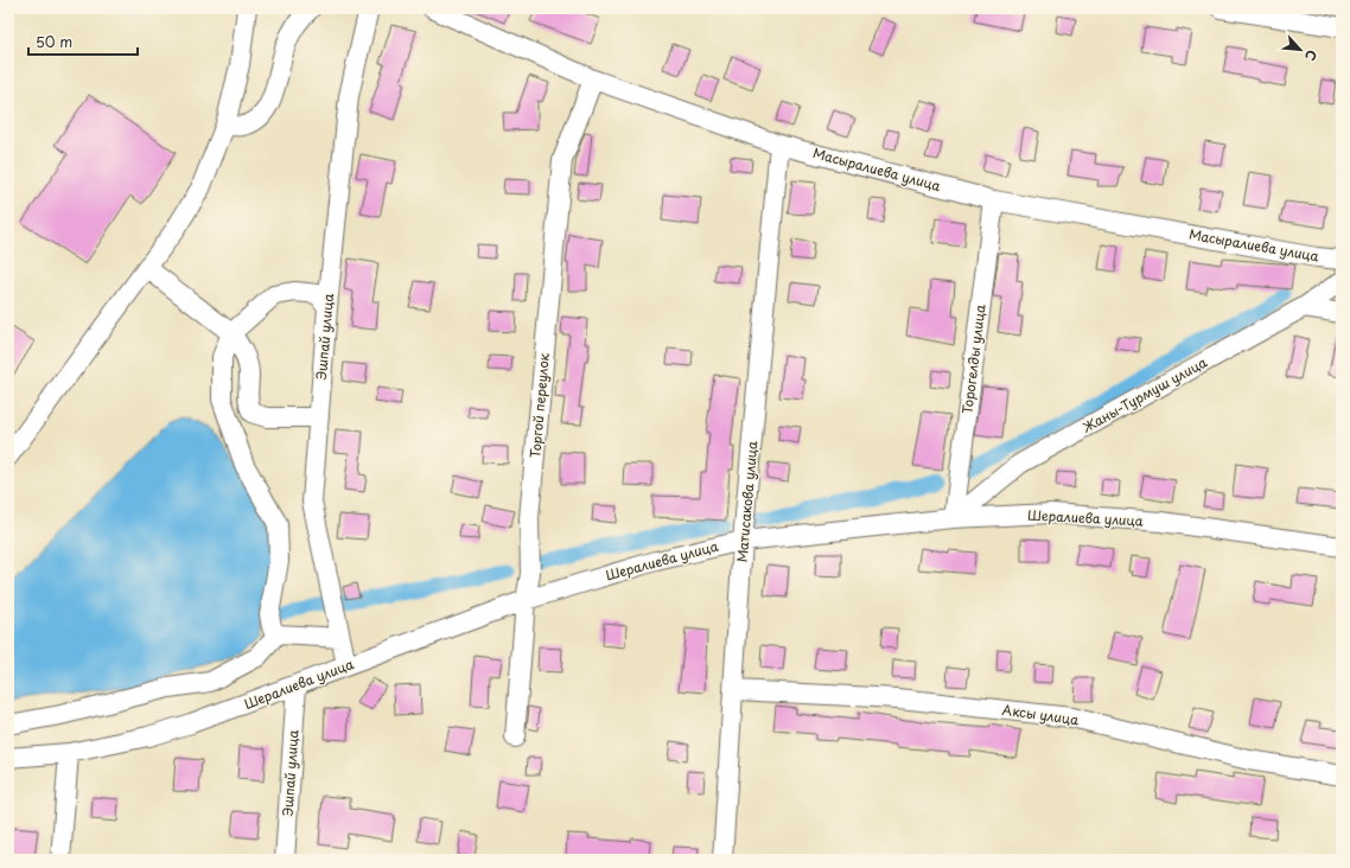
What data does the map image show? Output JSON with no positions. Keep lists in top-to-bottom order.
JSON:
{
  "streets": {
    "street": [
      "Масыралиева улица",
      "Эшпай улица",
      "Торогелды улица",
      "Жаны-Турмуш улица",
      "Торгой переулок",
      "Матисакова улица",
      "Шералиева улица",
      "Аксы улица"
    ]
  },
  "crossings": [
    ["Масыралиева улица", "Торогелды улица"],
    ["Масыралиева улица", "Торгой переулок"],
    ["Масыралиева улица", "Матисакова улица"],
    ["Эшпай улица", "Шералиева улица"],
    ["Торогелды улица", "Жаны-Турмуш улица"],
    ["Торогелды улица", "Шералиева улица"],
    ["Жаны-Турмуш улица", "Шералиева улица"],
    ["Торгой переулок", "Шералиева улица"],
    ["Матисакова улица", "Шералиева улица"],
    ["Матисакова улица", "Аксы улица"]
  ],
  "scale_bar": "50 m",
  "north": "bottom right"
}
